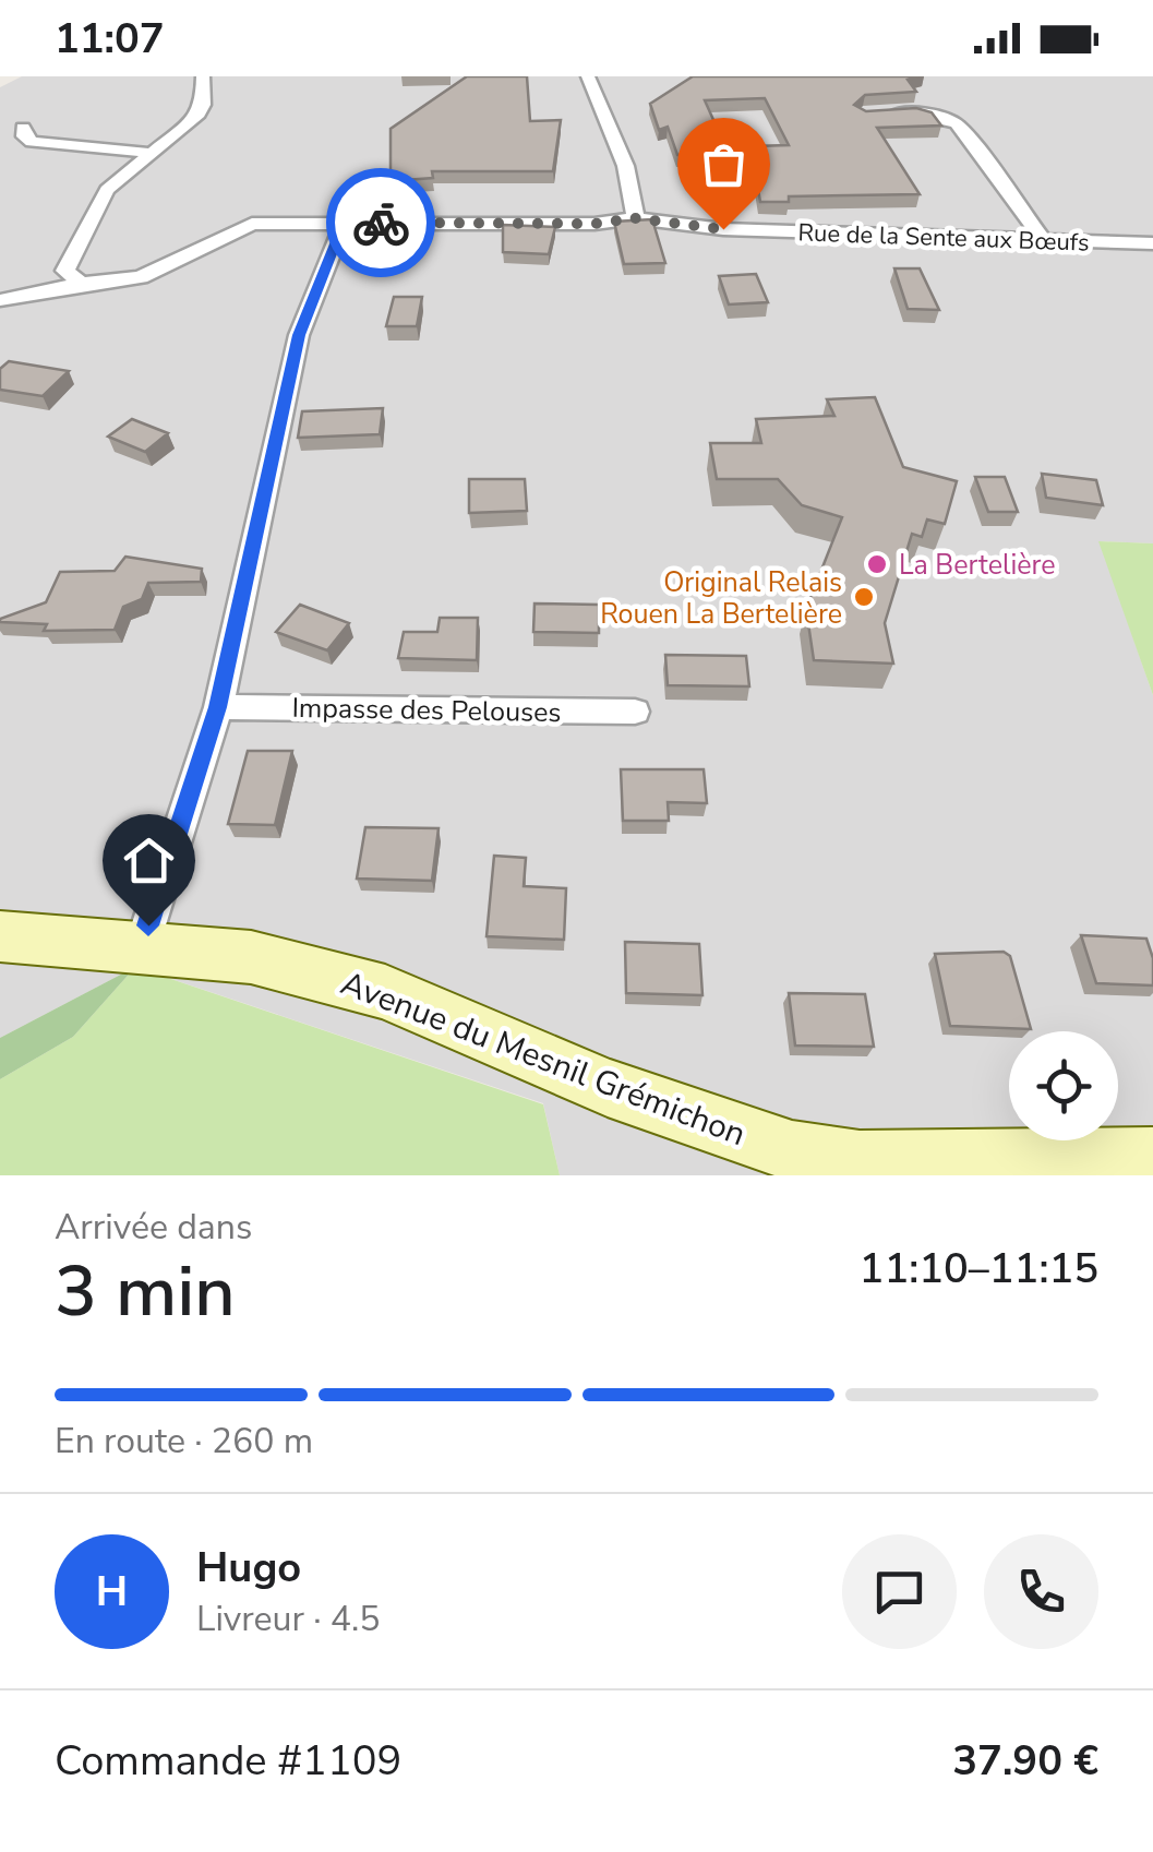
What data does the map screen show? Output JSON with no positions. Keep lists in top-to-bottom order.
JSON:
{
  "streets": {
    "street": ["Rue de la Sente aux Bœufs", "Impasse des Pelouses", "Avenue du Mesnil Grémichon"]
  },
  "places": ["La Bertelière", "Original Relais Rouen La Bertelière"],
  "page": {
    "status": "11:07",
    "heading": ["3 min", "Arrivée dans", "11:10–11:15"],
    "panel": [
      "Hugo",
      "Livreur · 4.5",
      "Commande #1109",
      "37.90 €"
    ],
    "bar": "En route · 260 m",
    "round": "H"
  }
}
